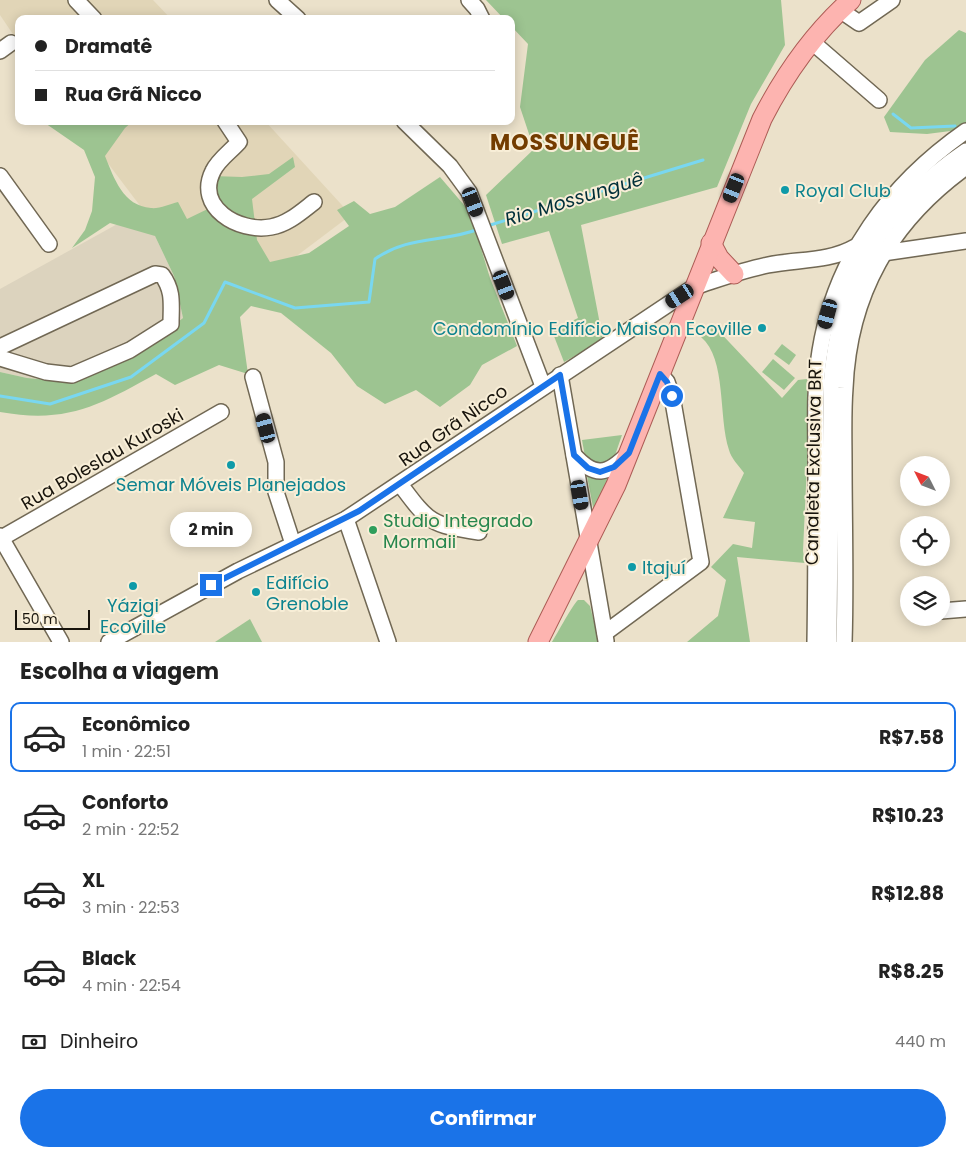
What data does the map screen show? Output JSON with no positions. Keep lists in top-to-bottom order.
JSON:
{
  "streets": {
    "street": ["Rua Grã Nicco", "Rua Boleslau Kuroski", "Canaleta Exclusiva BRT"]
  },
  "districts": ["MOSSUNGUÊ"],
  "water": ["Rio Mossunguê"],
  "places": [
    "Royal Club",
    "Condomínio Edifício Maison Ecoville",
    "Semar Móveis Planejados",
    "Studio Integrado Mormaii",
    "Itajuí",
    "Yázigi Ecoville",
    "Edifício Grenoble"
  ],
  "scale_bar": "50 m",
  "north": "top left",
  "page": {
    "banner": ["Dramatê", "Rua Grã Nicco"],
    "bubble": "2 min",
    "scale": "50 m",
    "heading": "Escolha a viagem",
    "list": [
      {
        "name": "Econômico",
        "note": "1 min · 22:51",
        "value": "R$7.58"
      },
      {
        "name": "Conforto",
        "note": "2 min · 22:52",
        "value": "R$10.23"
      },
      {
        "name": "XL",
        "note": "3 min · 22:53",
        "value": "R$12.88"
      },
      {
        "name": "Black",
        "note": "4 min · 22:54",
        "value": "R$8.25"
      }
    ],
    "pay": ["Dinheiro", "440 m"],
    "buttons": "Confirmar"
  }
}
